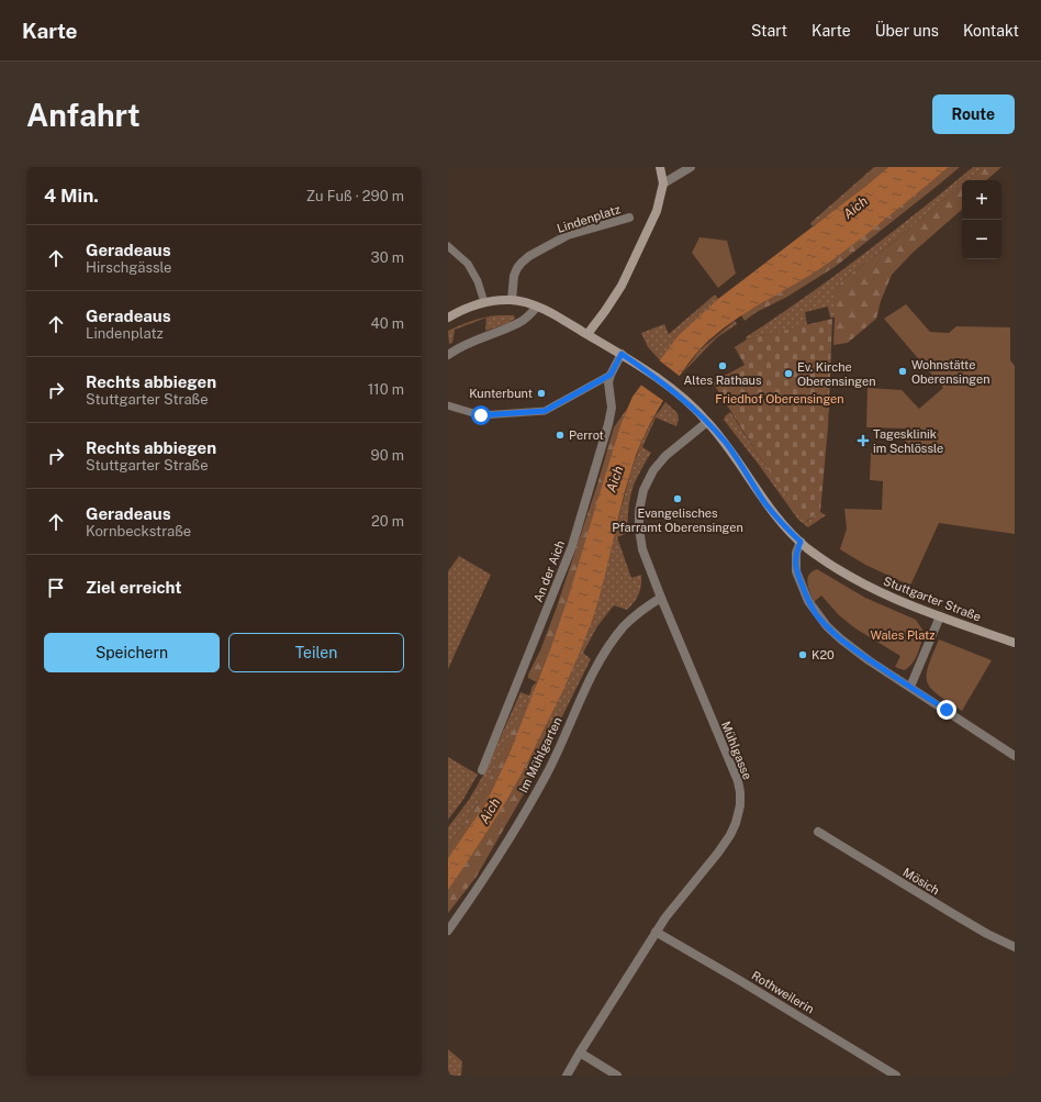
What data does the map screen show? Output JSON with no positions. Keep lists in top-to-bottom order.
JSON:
{
  "streets": {
    "main road": ["Stuttgarter Straße"],
    "street": [
      "Lindenplatz",
      "An der Aich",
      "Mühlgasse",
      "Im Mühlgarten",
      "Mösich",
      "Rothweilerin"
    ]
  },
  "crossings": [
    ["Lindenplatz", "Stuttgarter Straße"],
    ["Stuttgarter Straße", "Mühlgasse"],
    ["Mühlgasse", "Im Mühlgarten"],
    ["Mühlgasse", "Rothweilerin"]
  ],
  "water": ["Aich"],
  "parks": ["Friedhof Oberensingen", "Wales Platz"],
  "places": {
    "other": [
      "Altes Rathaus",
      "Wohnstätte Oberensingen",
      "Ev. Kirche Oberensingen",
      "Kunterbunt",
      "Perrot",
      "Evangelisches Pfarramt Oberensingen",
      "K20"
    ],
    "health": ["Tagesklinik im Schlössle"]
  },
  "page": {
    "header": "Karte",
    "nav": [
      "Start",
      "Karte",
      "Über uns",
      "Kontakt"
    ],
    "buttons": [
      "Route",
      ["Speichern", "Teilen"]
    ],
    "title": "Anfahrt",
    "heading": ["4 Min.", "Zu Fuß · 290 m"],
    "map_buttons": ["+", "−"],
    "list": [
      ["Geradeaus", "Hirschgässle", "30 m"],
      ["Geradeaus", "Lindenplatz", "40 m"],
      ["Rechts abbiegen", "Stuttgarter Straße", "110 m"],
      ["Rechts abbiegen", "Stuttgarter Straße", "90 m"],
      ["Geradeaus", "Kornbeckstraße", "20 m"],
      "Ziel erreicht"
    ]
  }
}
